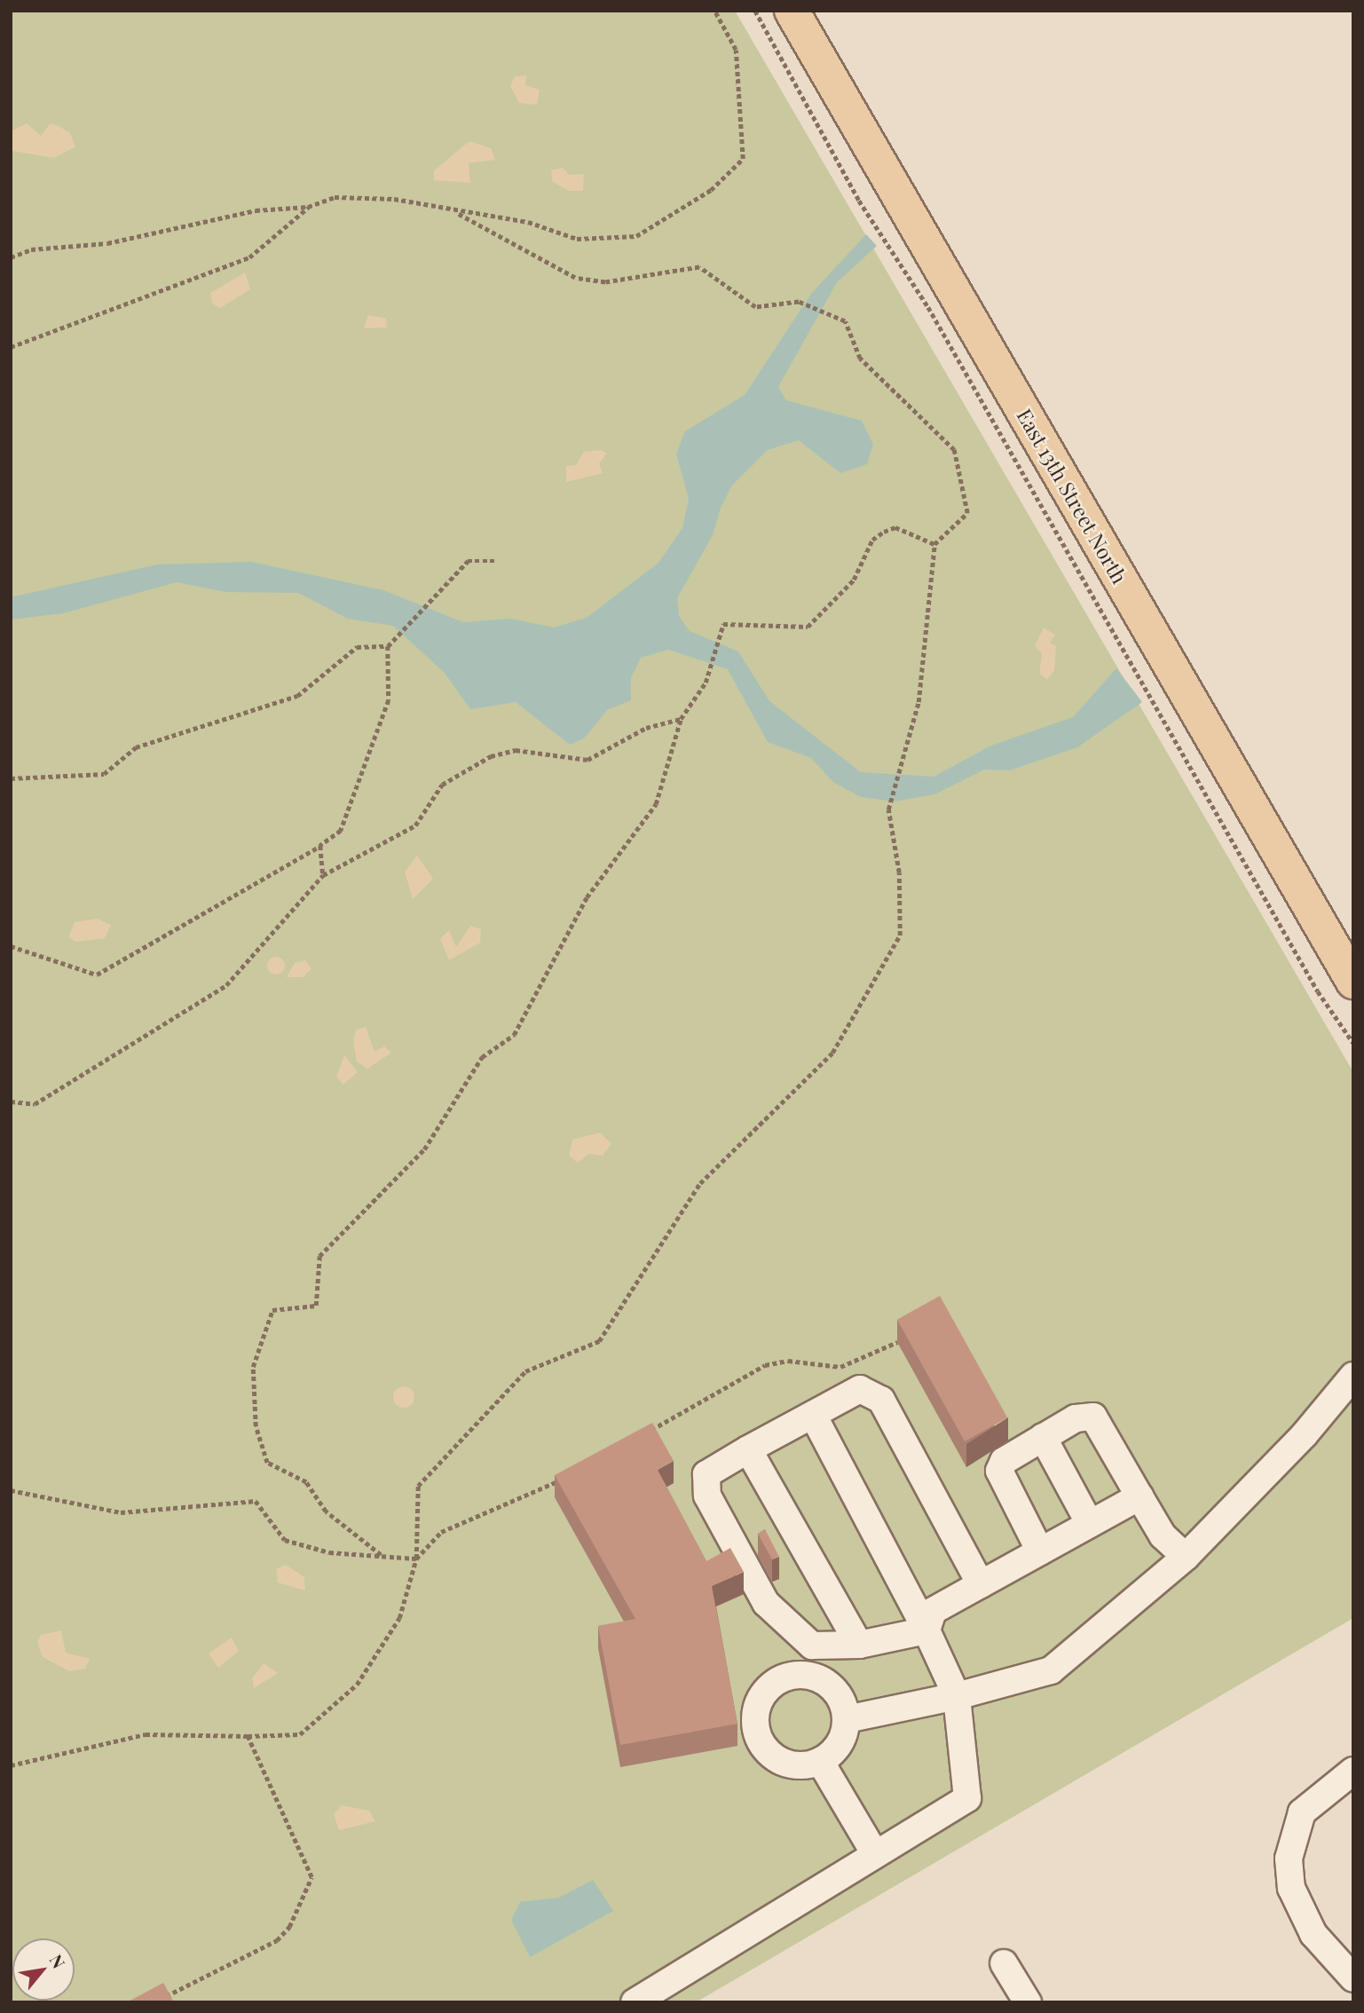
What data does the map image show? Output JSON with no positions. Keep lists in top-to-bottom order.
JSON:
{
  "streets": {
    "main road": ["East 13th Street North"]
  },
  "north": "top right"
}
